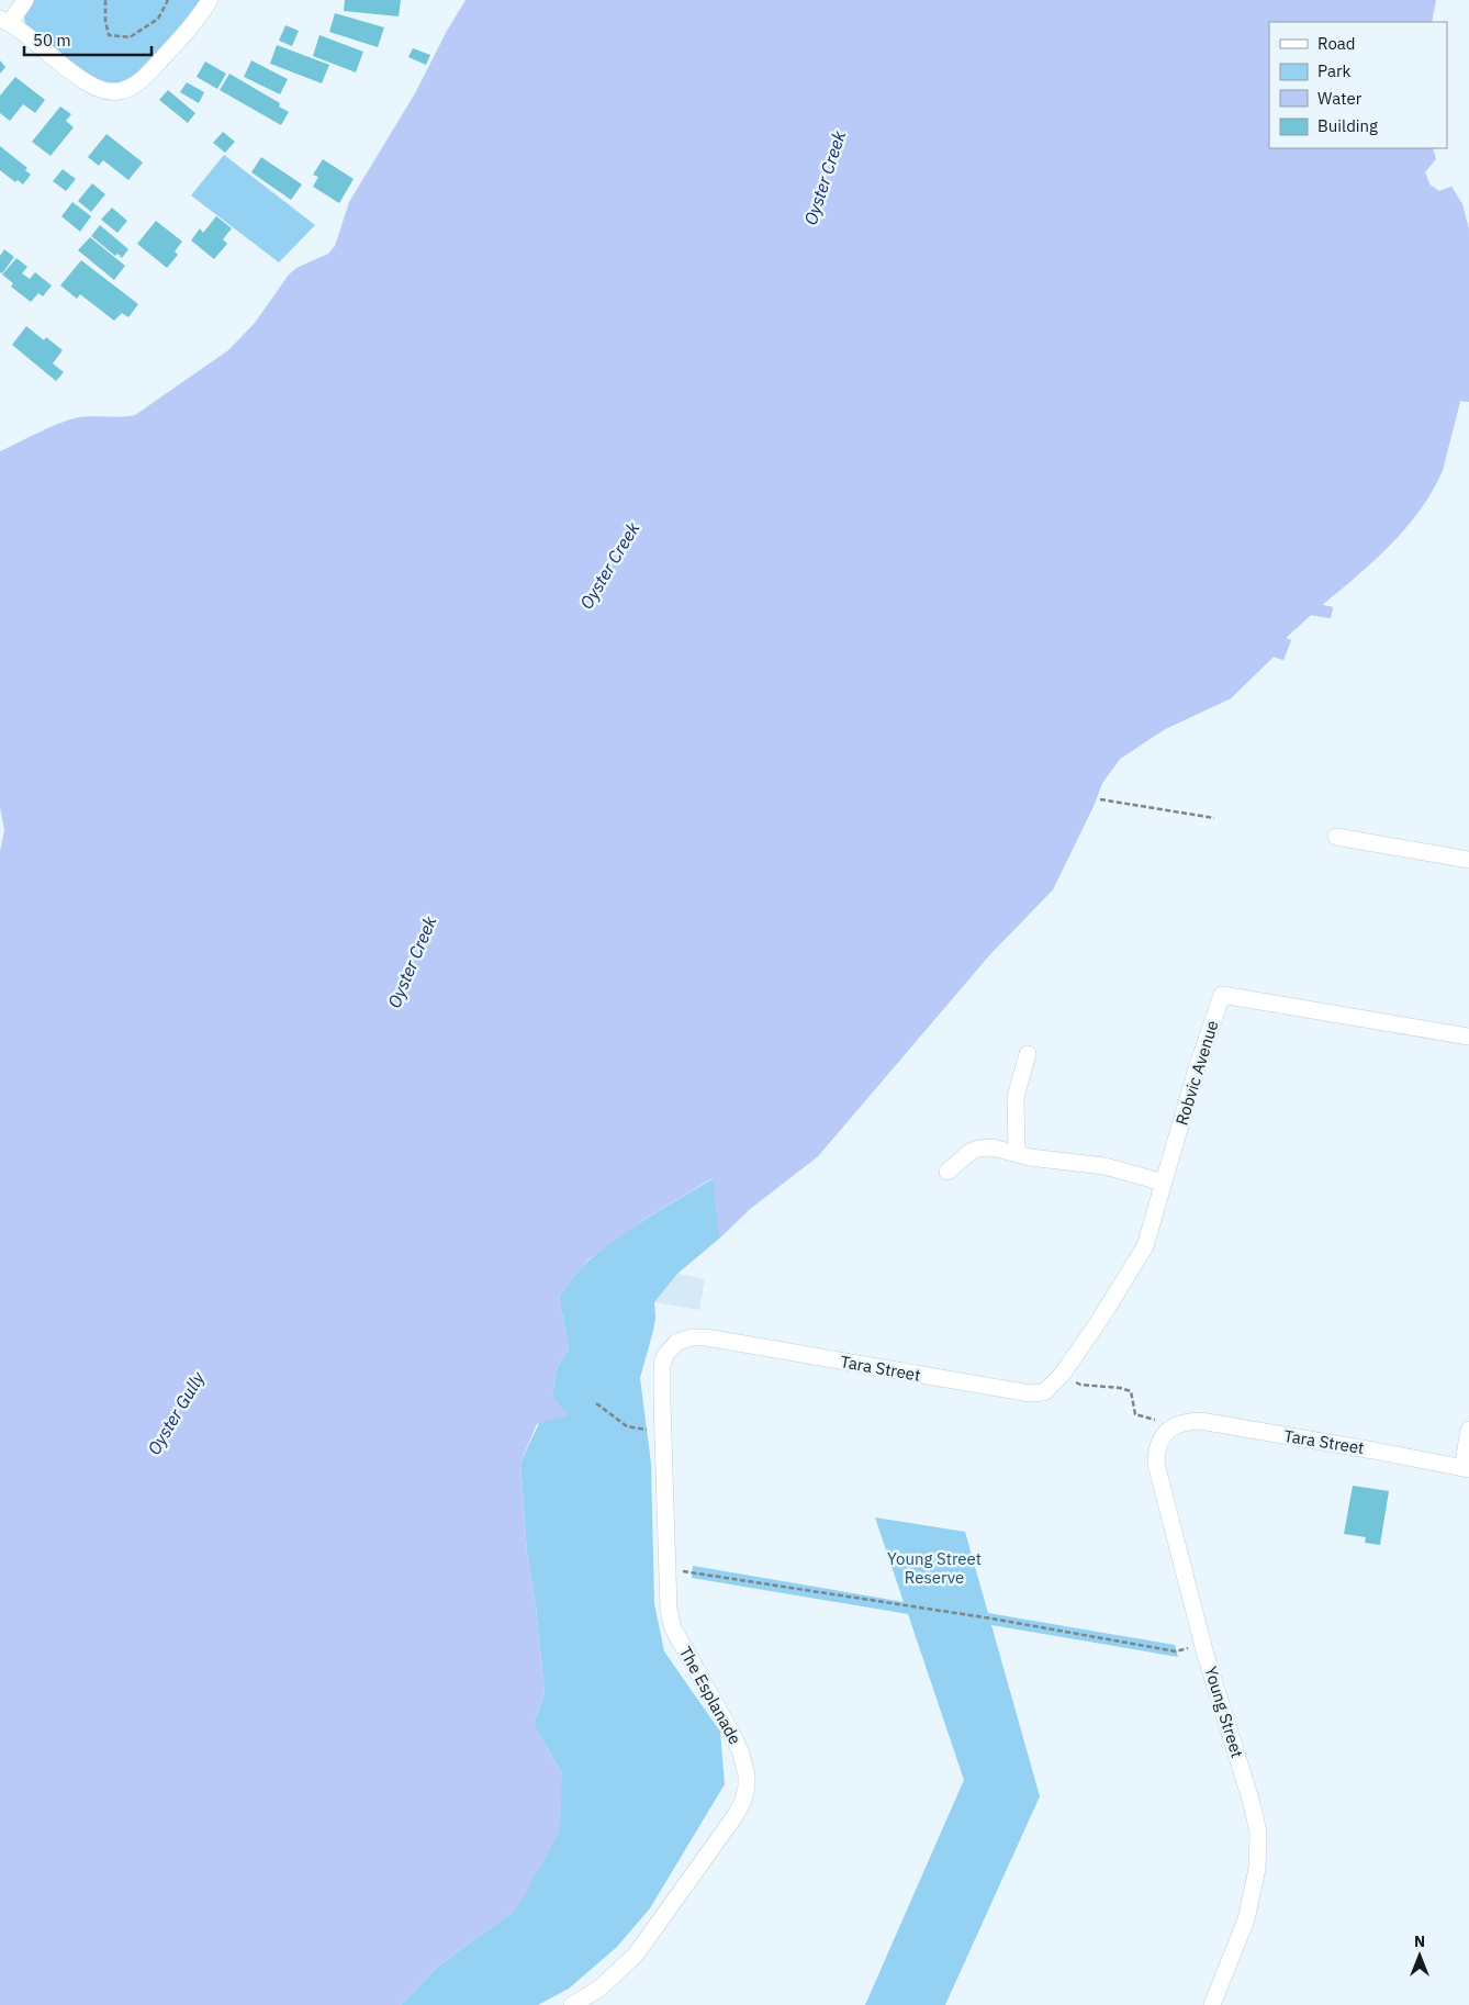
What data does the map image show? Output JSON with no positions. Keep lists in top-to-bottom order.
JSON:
{
  "streets": {
    "street": [
      "Robvic Avenue",
      "Tara Street",
      "The Esplanade",
      "Young Street"
    ]
  },
  "crossings": [
    ["Robvic Avenue", "Tara Street"],
    ["Tara Street", "The Esplanade"],
    ["Tara Street", "Young Street"]
  ],
  "water": ["Oyster Creek", "Oyster Gully"],
  "parks": ["Young Street Reserve"],
  "legend": [
    "Road",
    "Park",
    "Water",
    "Building"
  ],
  "scale_bar": "50 m",
  "north": "top"
}
